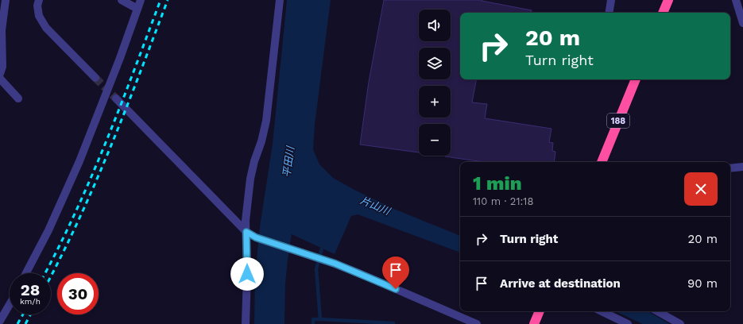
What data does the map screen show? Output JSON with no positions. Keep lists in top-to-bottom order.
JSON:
{
  "streets": {
    "highway": ["188"]
  },
  "water": ["平田川", "片山川"],
  "page": {
    "map_buttons": ["+", "−"],
    "turn": ["20 m", "Turn right"],
    "heading": ["1 min", "110 m · 21:18"],
    "list": [
      {
        "name": "Turn right",
        "value": "20 m"
      },
      {
        "name": "Arrive at destination",
        "value": "90 m"
      }
    ],
    "speed": "28 km/h",
    "limit": "30"
  }
}
